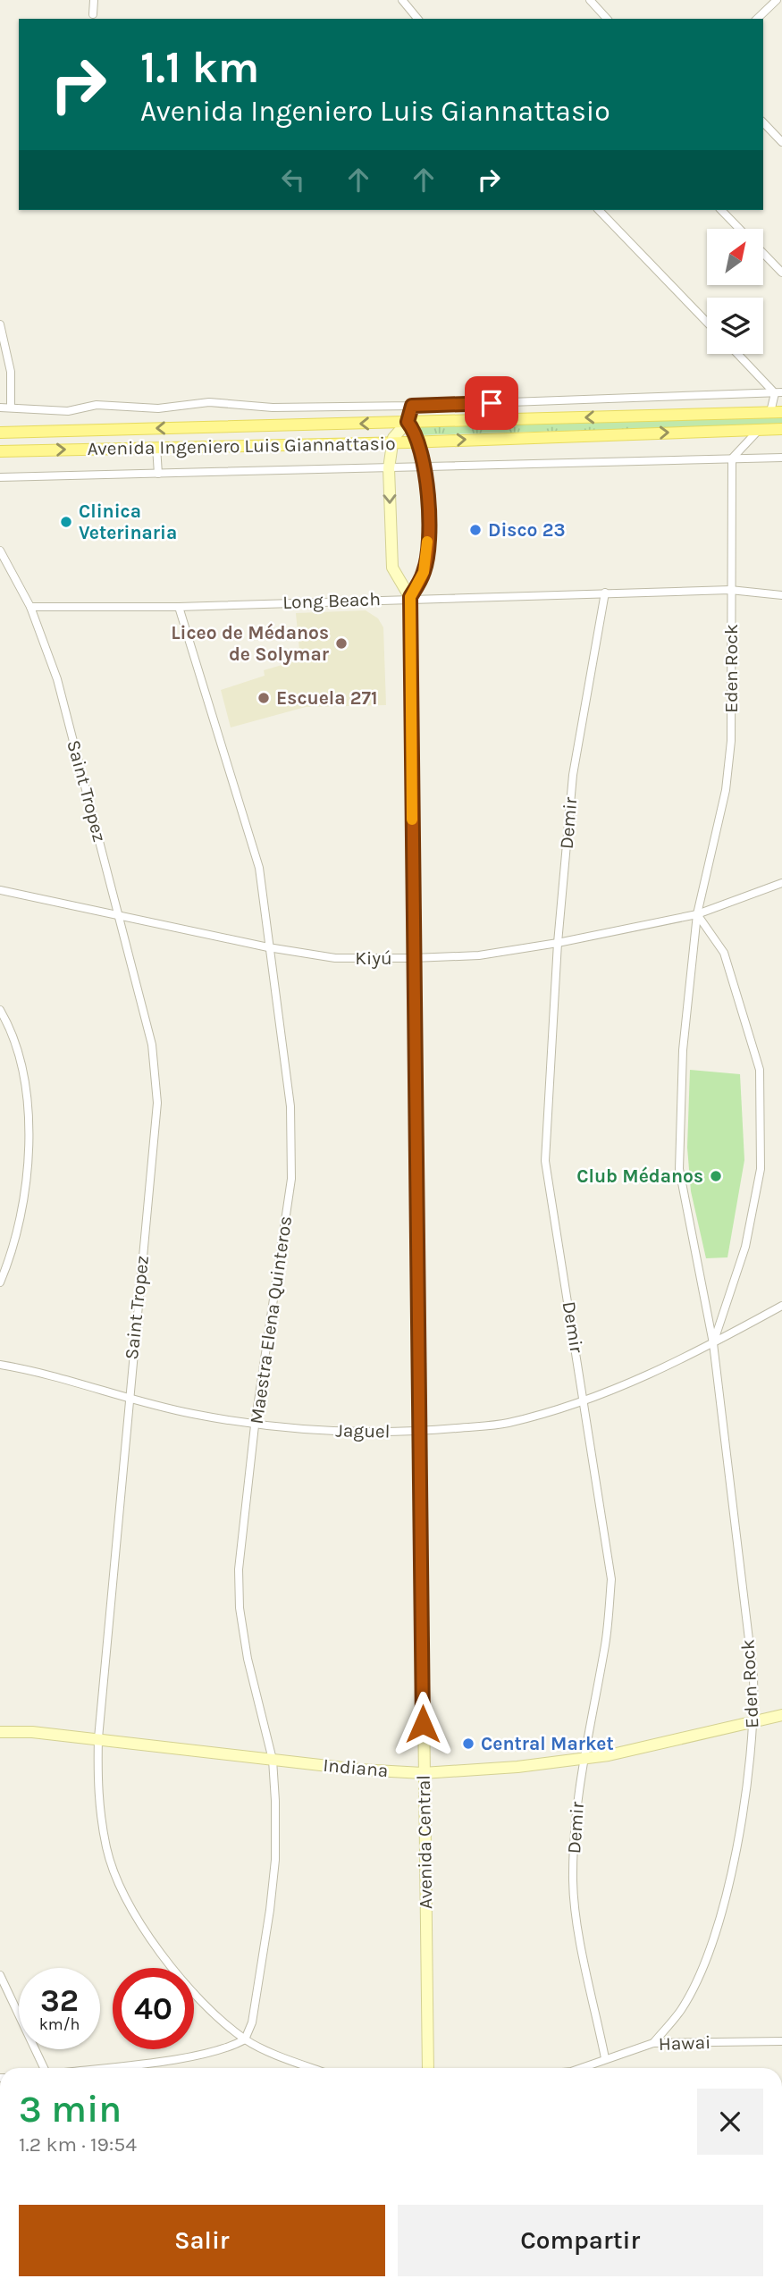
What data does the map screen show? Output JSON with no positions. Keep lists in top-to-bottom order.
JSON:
{
  "streets": {
    "main road": ["Avenida Ingeniero Luis Giannattasio"],
    "street": [
      "Long Beach",
      "Eden Rock",
      "Saint Tropez",
      "Demir",
      "Kiyú",
      "Maestra Elena Quinteros",
      "Jaguel",
      "Indiana",
      "Avenida Central",
      "Hawai"
    ]
  },
  "crossings": [
    ["Avenida Ingeniero Luis Giannattasio", "Eden Rock"],
    ["Avenida Ingeniero Luis Giannattasio", "Avenida Central"],
    ["Long Beach", "Eden Rock"],
    ["Long Beach", "Saint Tropez"],
    ["Long Beach", "Demir"],
    ["Long Beach", "Maestra Elena Quinteros"],
    ["Long Beach", "Avenida Central"],
    ["Eden Rock", "Kiyú"],
    ["Eden Rock", "Jaguel"],
    ["Eden Rock", "Indiana"],
    ["Eden Rock", "Hawai"],
    ["Saint Tropez", "Kiyú"],
    ["Saint Tropez", "Maestra Elena Quinteros"],
    ["Saint Tropez", "Jaguel"],
    ["Saint Tropez", "Indiana"],
    ["Demir", "Kiyú"],
    ["Demir", "Jaguel"],
    ["Demir", "Indiana"],
    ["Demir", "Hawai"],
    ["Kiyú", "Maestra Elena Quinteros"],
    ["Kiyú", "Avenida Central"],
    ["Maestra Elena Quinteros", "Jaguel"],
    ["Maestra Elena Quinteros", "Indiana"],
    ["Jaguel", "Avenida Central"],
    ["Indiana", "Avenida Central"]
  ],
  "places": [
    "Clinica Veterinaria",
    "Disco 23",
    "Liceo de Médanos de Solymar",
    "Escuela 271",
    "Club Médanos",
    "Central Market"
  ],
  "north": "top right",
  "page": {
    "turn": ["1.1 km", "Avenida Ingeniero Luis Giannattasio"],
    "speed": "32 km/h",
    "limit": "40",
    "heading": ["3 min", "1.2 km · 19:54"],
    "buttons": ["Salir", "Compartir"]
  }
}
